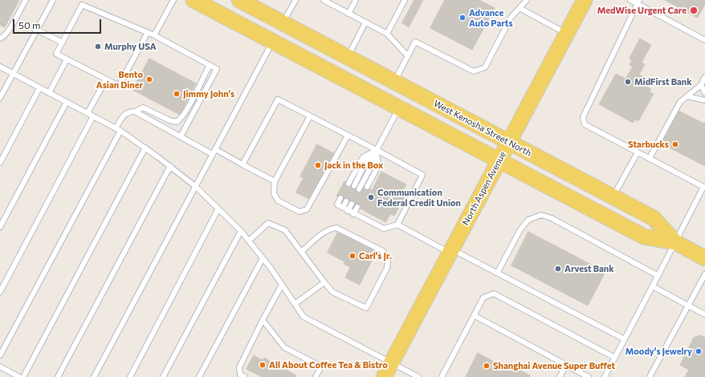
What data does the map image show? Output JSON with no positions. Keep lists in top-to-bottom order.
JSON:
{
  "streets": {
    "main road": ["West Kenosha Street North", "North Aspen Avenue"]
  },
  "crossings": [
    ["West Kenosha Street North", "North Aspen Avenue"]
  ],
  "places": [
    "MedWise Urgent Care",
    "Advance Auto Parts",
    "Murphy USA",
    "Bento Asian Diner",
    "MidFirst Bank",
    "Jimmy John's",
    "Starbucks",
    "Jack in the Box",
    "Communication Federal Credit Union",
    "Carl's Jr.",
    "Arvest Bank",
    "Moody's Jewelry",
    "All About Coffee Tea & Bistro",
    "Shanghai Avenue Super Buffet"
  ],
  "scale_bar": "50 m"
}
